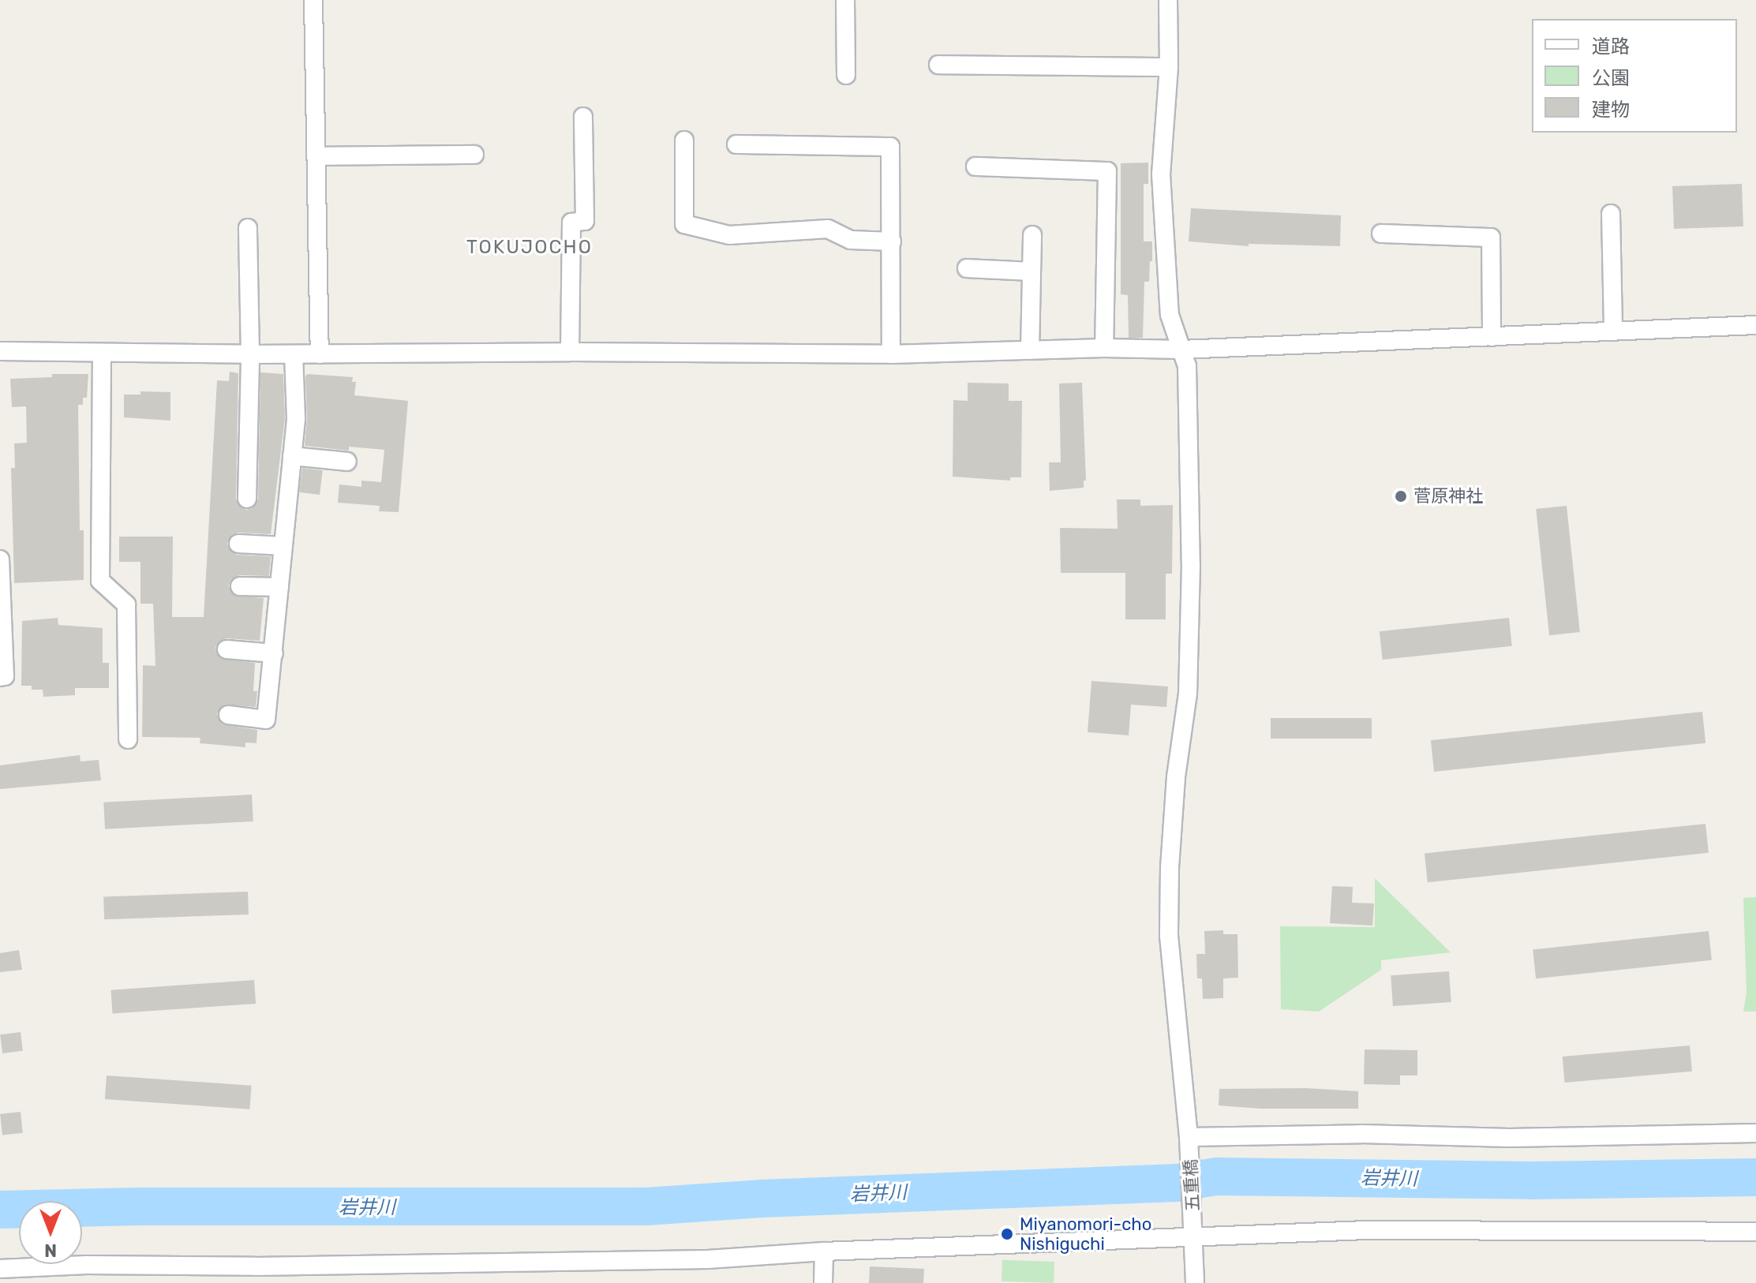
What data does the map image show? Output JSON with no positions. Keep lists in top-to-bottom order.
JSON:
{
  "streets": {
    "street": ["五重橋"]
  },
  "districts": ["TOKUJOCHO"],
  "water": ["岩井川"],
  "places": ["菅原神社", "Miyanomori-cho Nishiguchi"],
  "legend": ["道路", "公園", "建物"],
  "north": "bottom"
}
